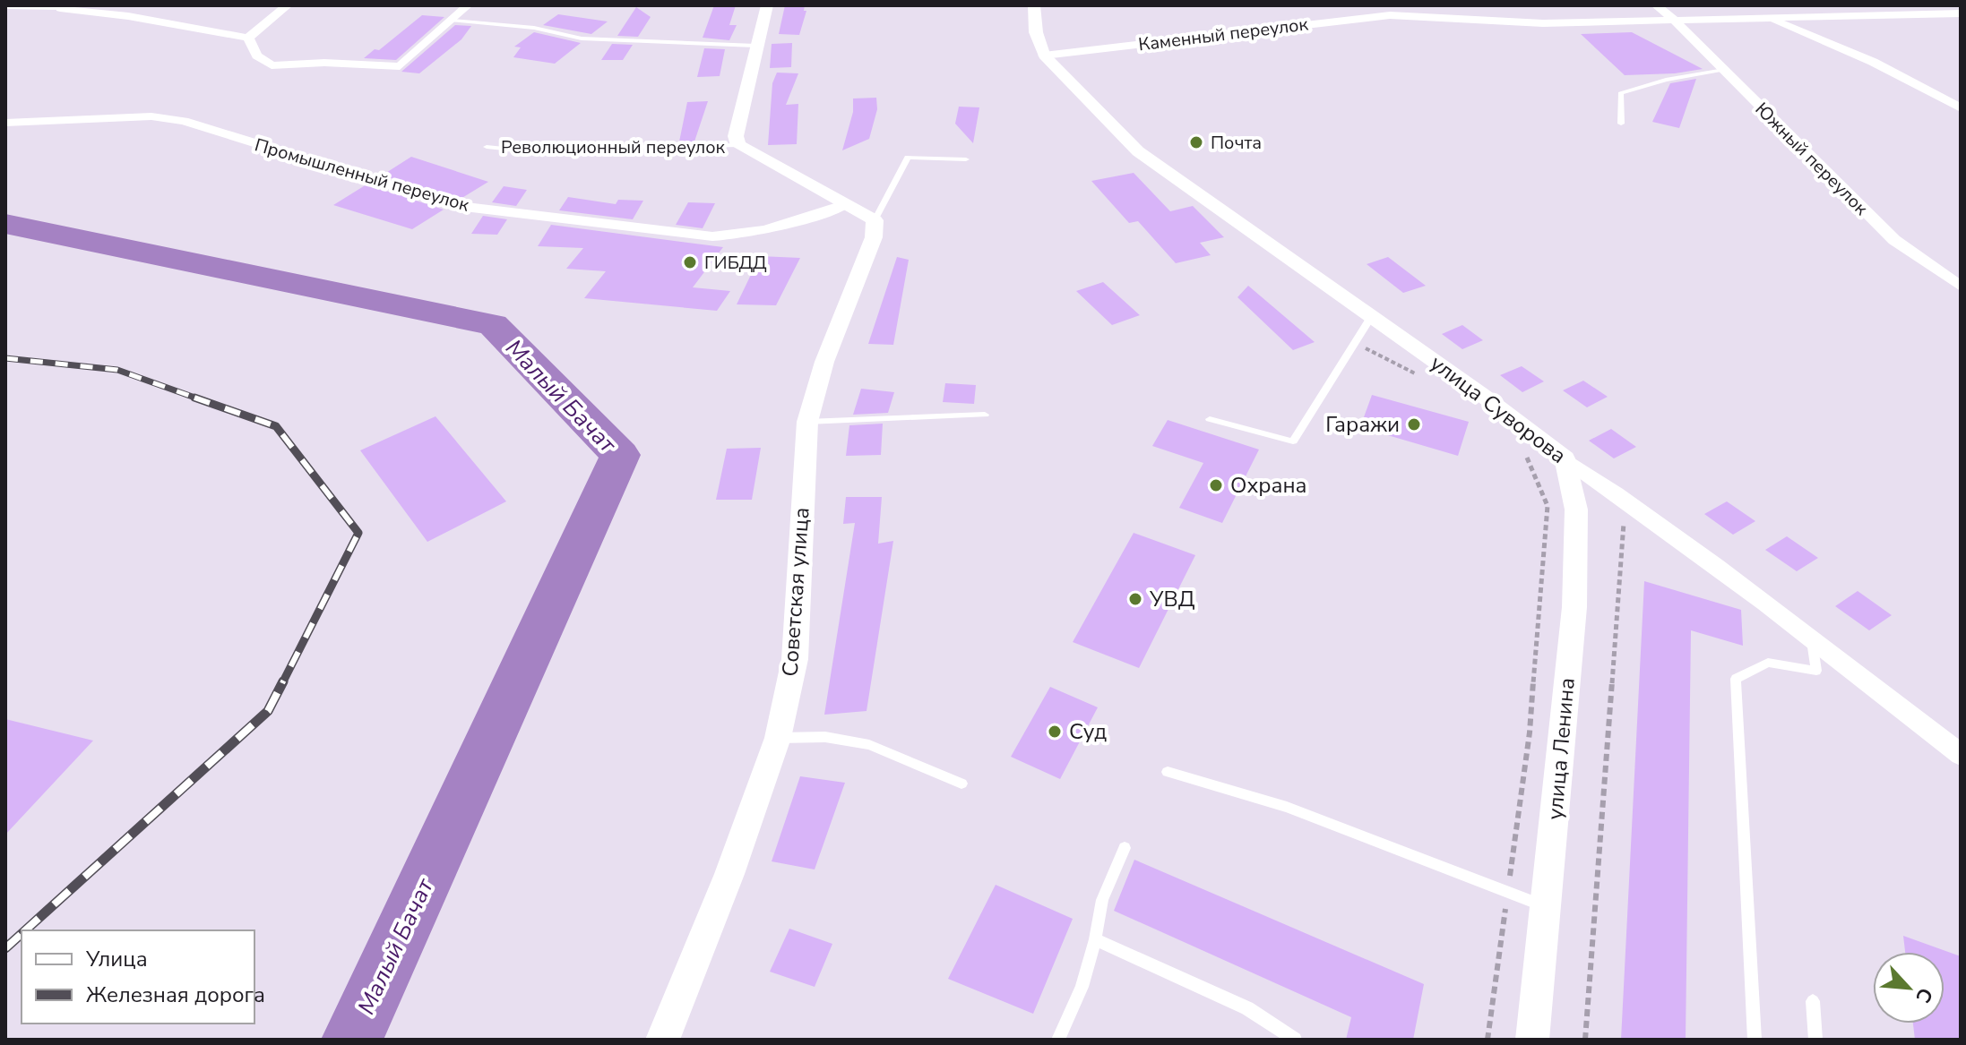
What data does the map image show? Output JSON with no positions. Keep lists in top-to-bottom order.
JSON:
{
  "streets": {
    "street": [
      "Каменный переулок",
      "Южный переулок",
      "Промышленный переулок",
      "улица Суворова",
      "Советская улица",
      "улица Ленина"
    ],
    "lane": ["Революционный переулок"]
  },
  "crossings": [
    ["Каменный переулок", "Южный переулок"],
    ["Каменный переулок", "улица Суворова"],
    ["улица Суворова", "улица Ленина"]
  ],
  "water": ["Малый Бачат"],
  "places": [
    "Почта",
    "ГИБДД",
    "Гаражи",
    "Охрана",
    "УВД",
    "Суд"
  ],
  "legend": ["Улица", "Железная дорога"],
  "north": "bottom right"
}
